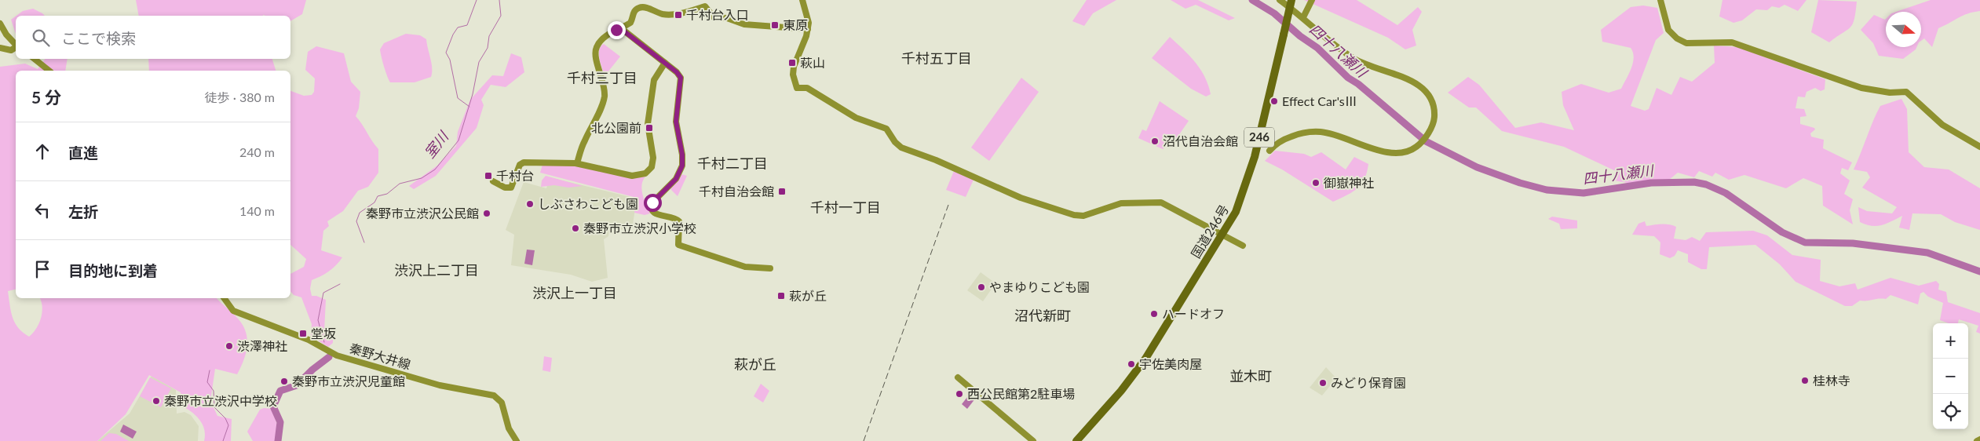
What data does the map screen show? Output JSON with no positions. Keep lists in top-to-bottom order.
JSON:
{
  "streets": {
    "highway": ["246", "国道246号"],
    "street": ["秦野大井線"]
  },
  "districts": [
    "千村五丁目",
    "千村三丁目",
    "千村二丁目",
    "千村一丁目",
    "渋沢上二丁目",
    "渋沢上一丁目",
    "沼代新町",
    "萩が丘",
    "並木町"
  ],
  "water": ["四十八瀬川", "室川"],
  "places": {
    "transit": [
      "千村台入口",
      "東原",
      "萩山",
      "北公園前",
      "千村台",
      "千村自治会館",
      "萩が丘",
      "堂坂"
    ],
    "other": [
      "Effect Car'sⅢ",
      "沼代自治会館",
      "御嶽神社",
      "しぶさわこども園",
      "秦野市立渋沢公民館",
      "秦野市立渋沢小学校",
      "やまゆりこども園",
      "ハードオフ",
      "渋澤神社",
      "宇佐美肉屋",
      "桂林寺",
      "秦野市立渋沢児童館",
      "みどり保育園",
      "西公民館第2駐車場",
      "秦野市立渋沢中学校"
    ]
  },
  "north": "right",
  "page": {
    "search": "ここで検索",
    "heading": ["5 分", "徒歩 · 380 m"],
    "list": [
      ["直進", "240 m"],
      ["左折", "140 m"],
      "目的地に到着"
    ],
    "map_buttons": ["+", "−"]
  }
}
